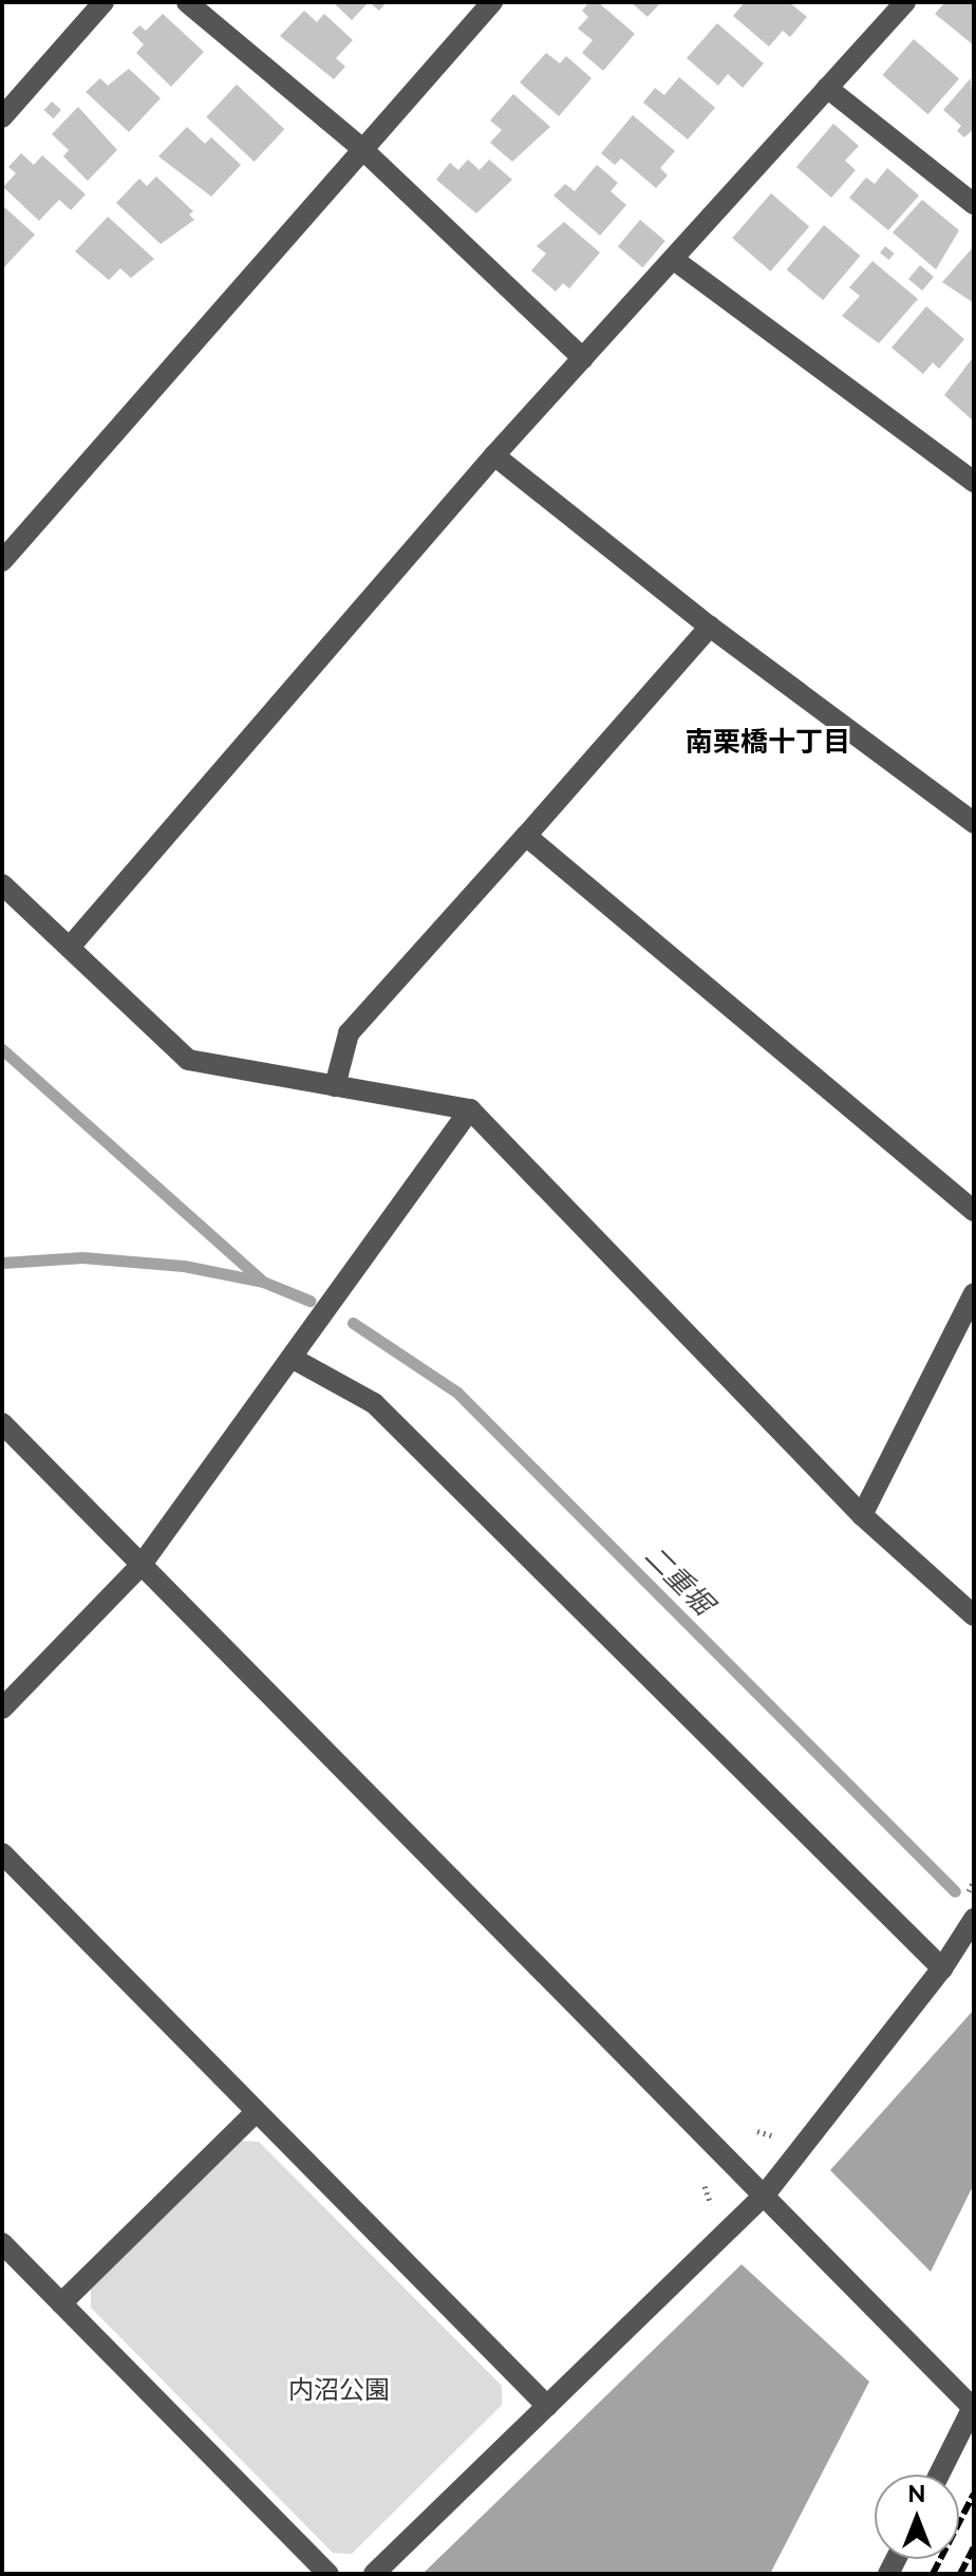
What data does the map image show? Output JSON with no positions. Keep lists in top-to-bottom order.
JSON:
{
  "districts": ["南栗橋十丁目"],
  "water": ["二重堀"],
  "parks": ["内沼公園"],
  "north": "top"
}
